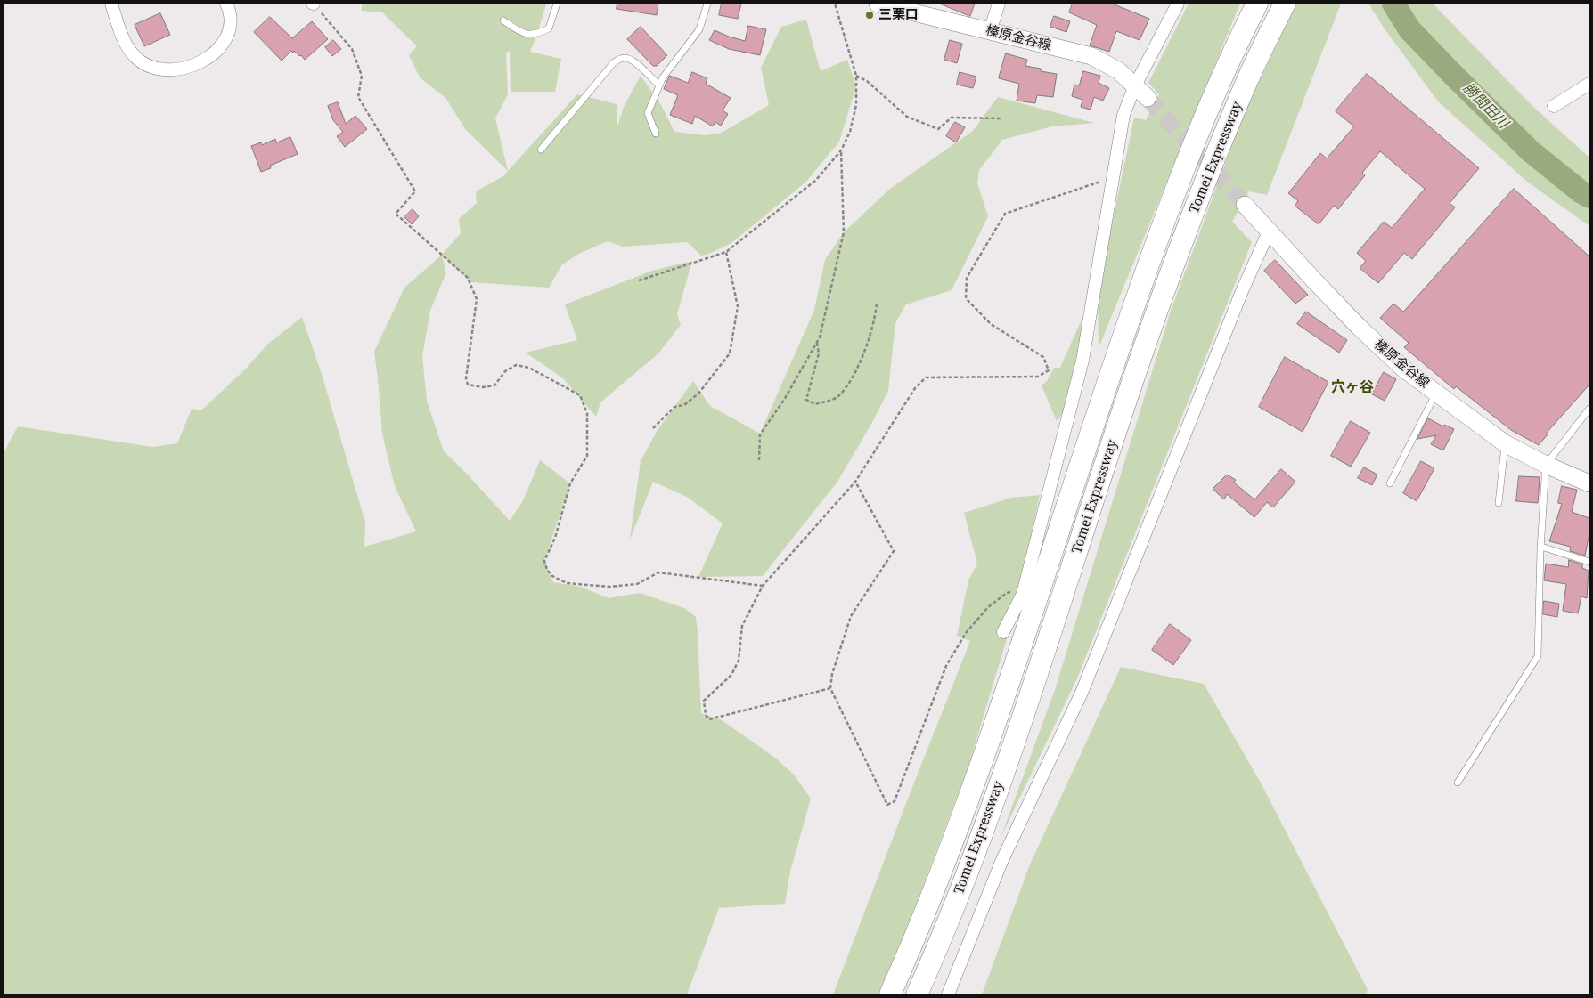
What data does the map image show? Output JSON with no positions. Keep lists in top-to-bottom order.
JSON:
{
  "streets": {
    "highway": ["Tomei Expressway"],
    "main road": ["榛原金谷線"]
  },
  "districts": ["穴ヶ谷"],
  "water": ["勝間田川"],
  "places": ["三栗口"]
}
